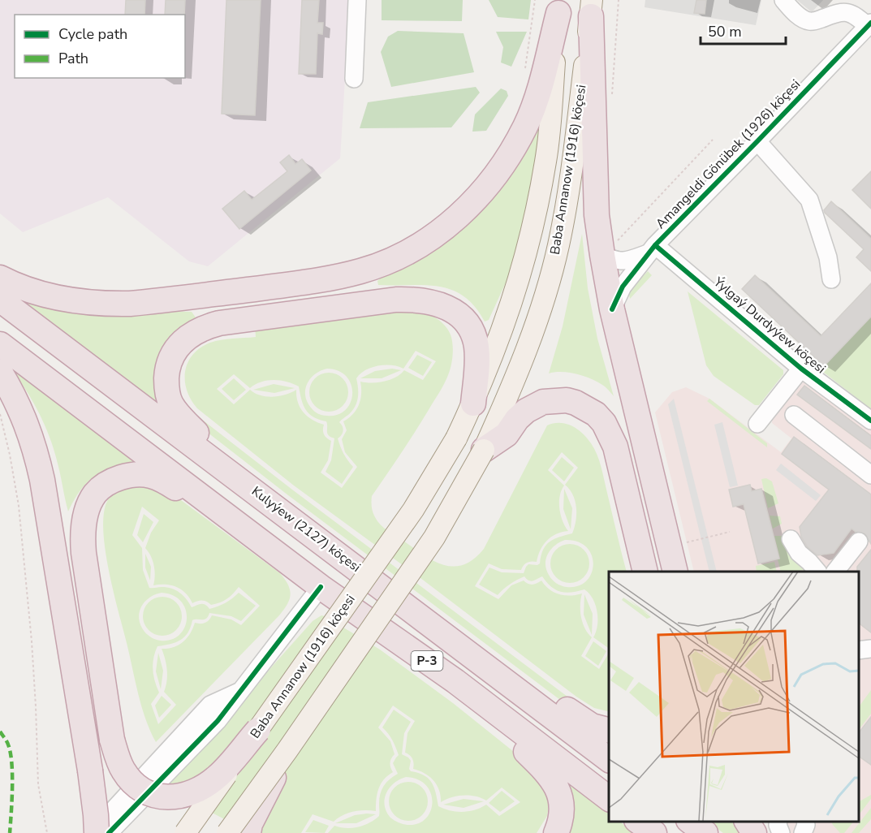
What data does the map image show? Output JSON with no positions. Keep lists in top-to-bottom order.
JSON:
{
  "streets": {
    "highway": ["Kulyýew (2127) köçesi", "P-3"],
    "main road": ["Baba Annanow (1916) köçesi"],
    "street": ["Amangeldi Gönübek (1926) köçesi", "Ýylgaý Durdyýew köçesi"]
  },
  "crossings": [
    ["Amangeldi Gönübek (1926) köçesi", "Ýylgaý Durdyýew köçesi"]
  ],
  "legend": ["Cycle path", "Path"],
  "scale_bar": "50 m"
}
